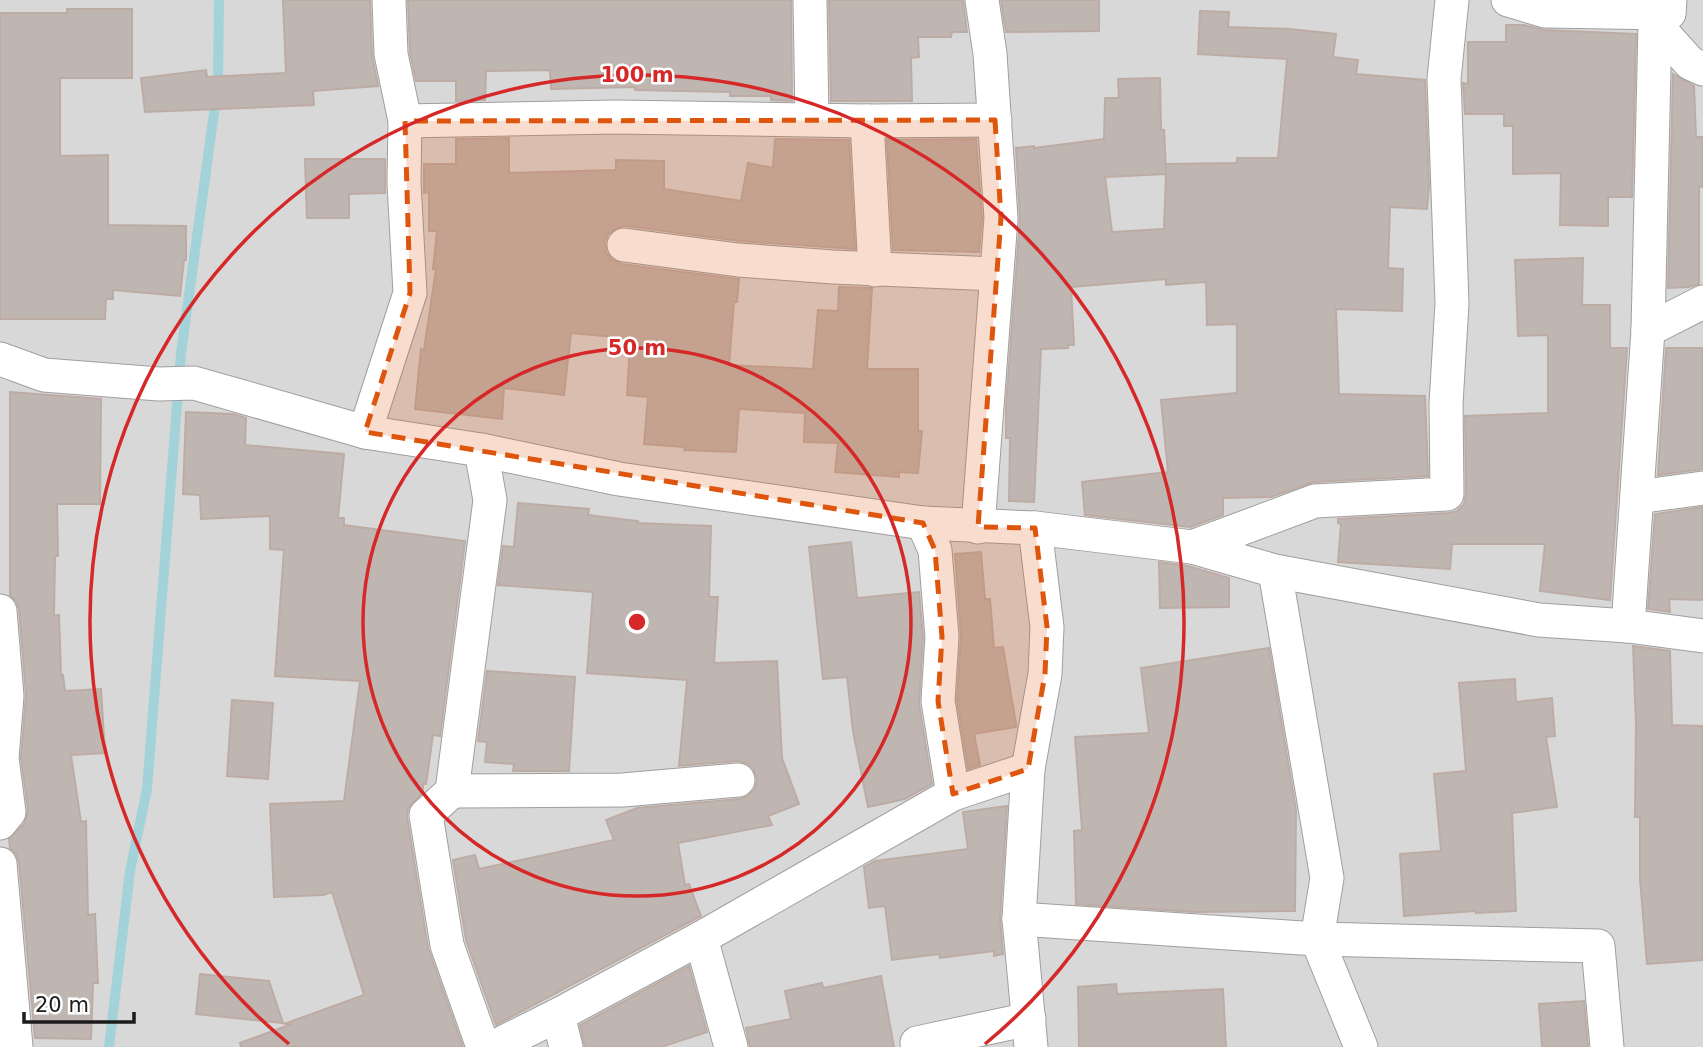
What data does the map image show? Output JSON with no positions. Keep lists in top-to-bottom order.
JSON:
{
  "scale_bar": "20 m",
  "rings": ["100 m", "50 m"]
}
